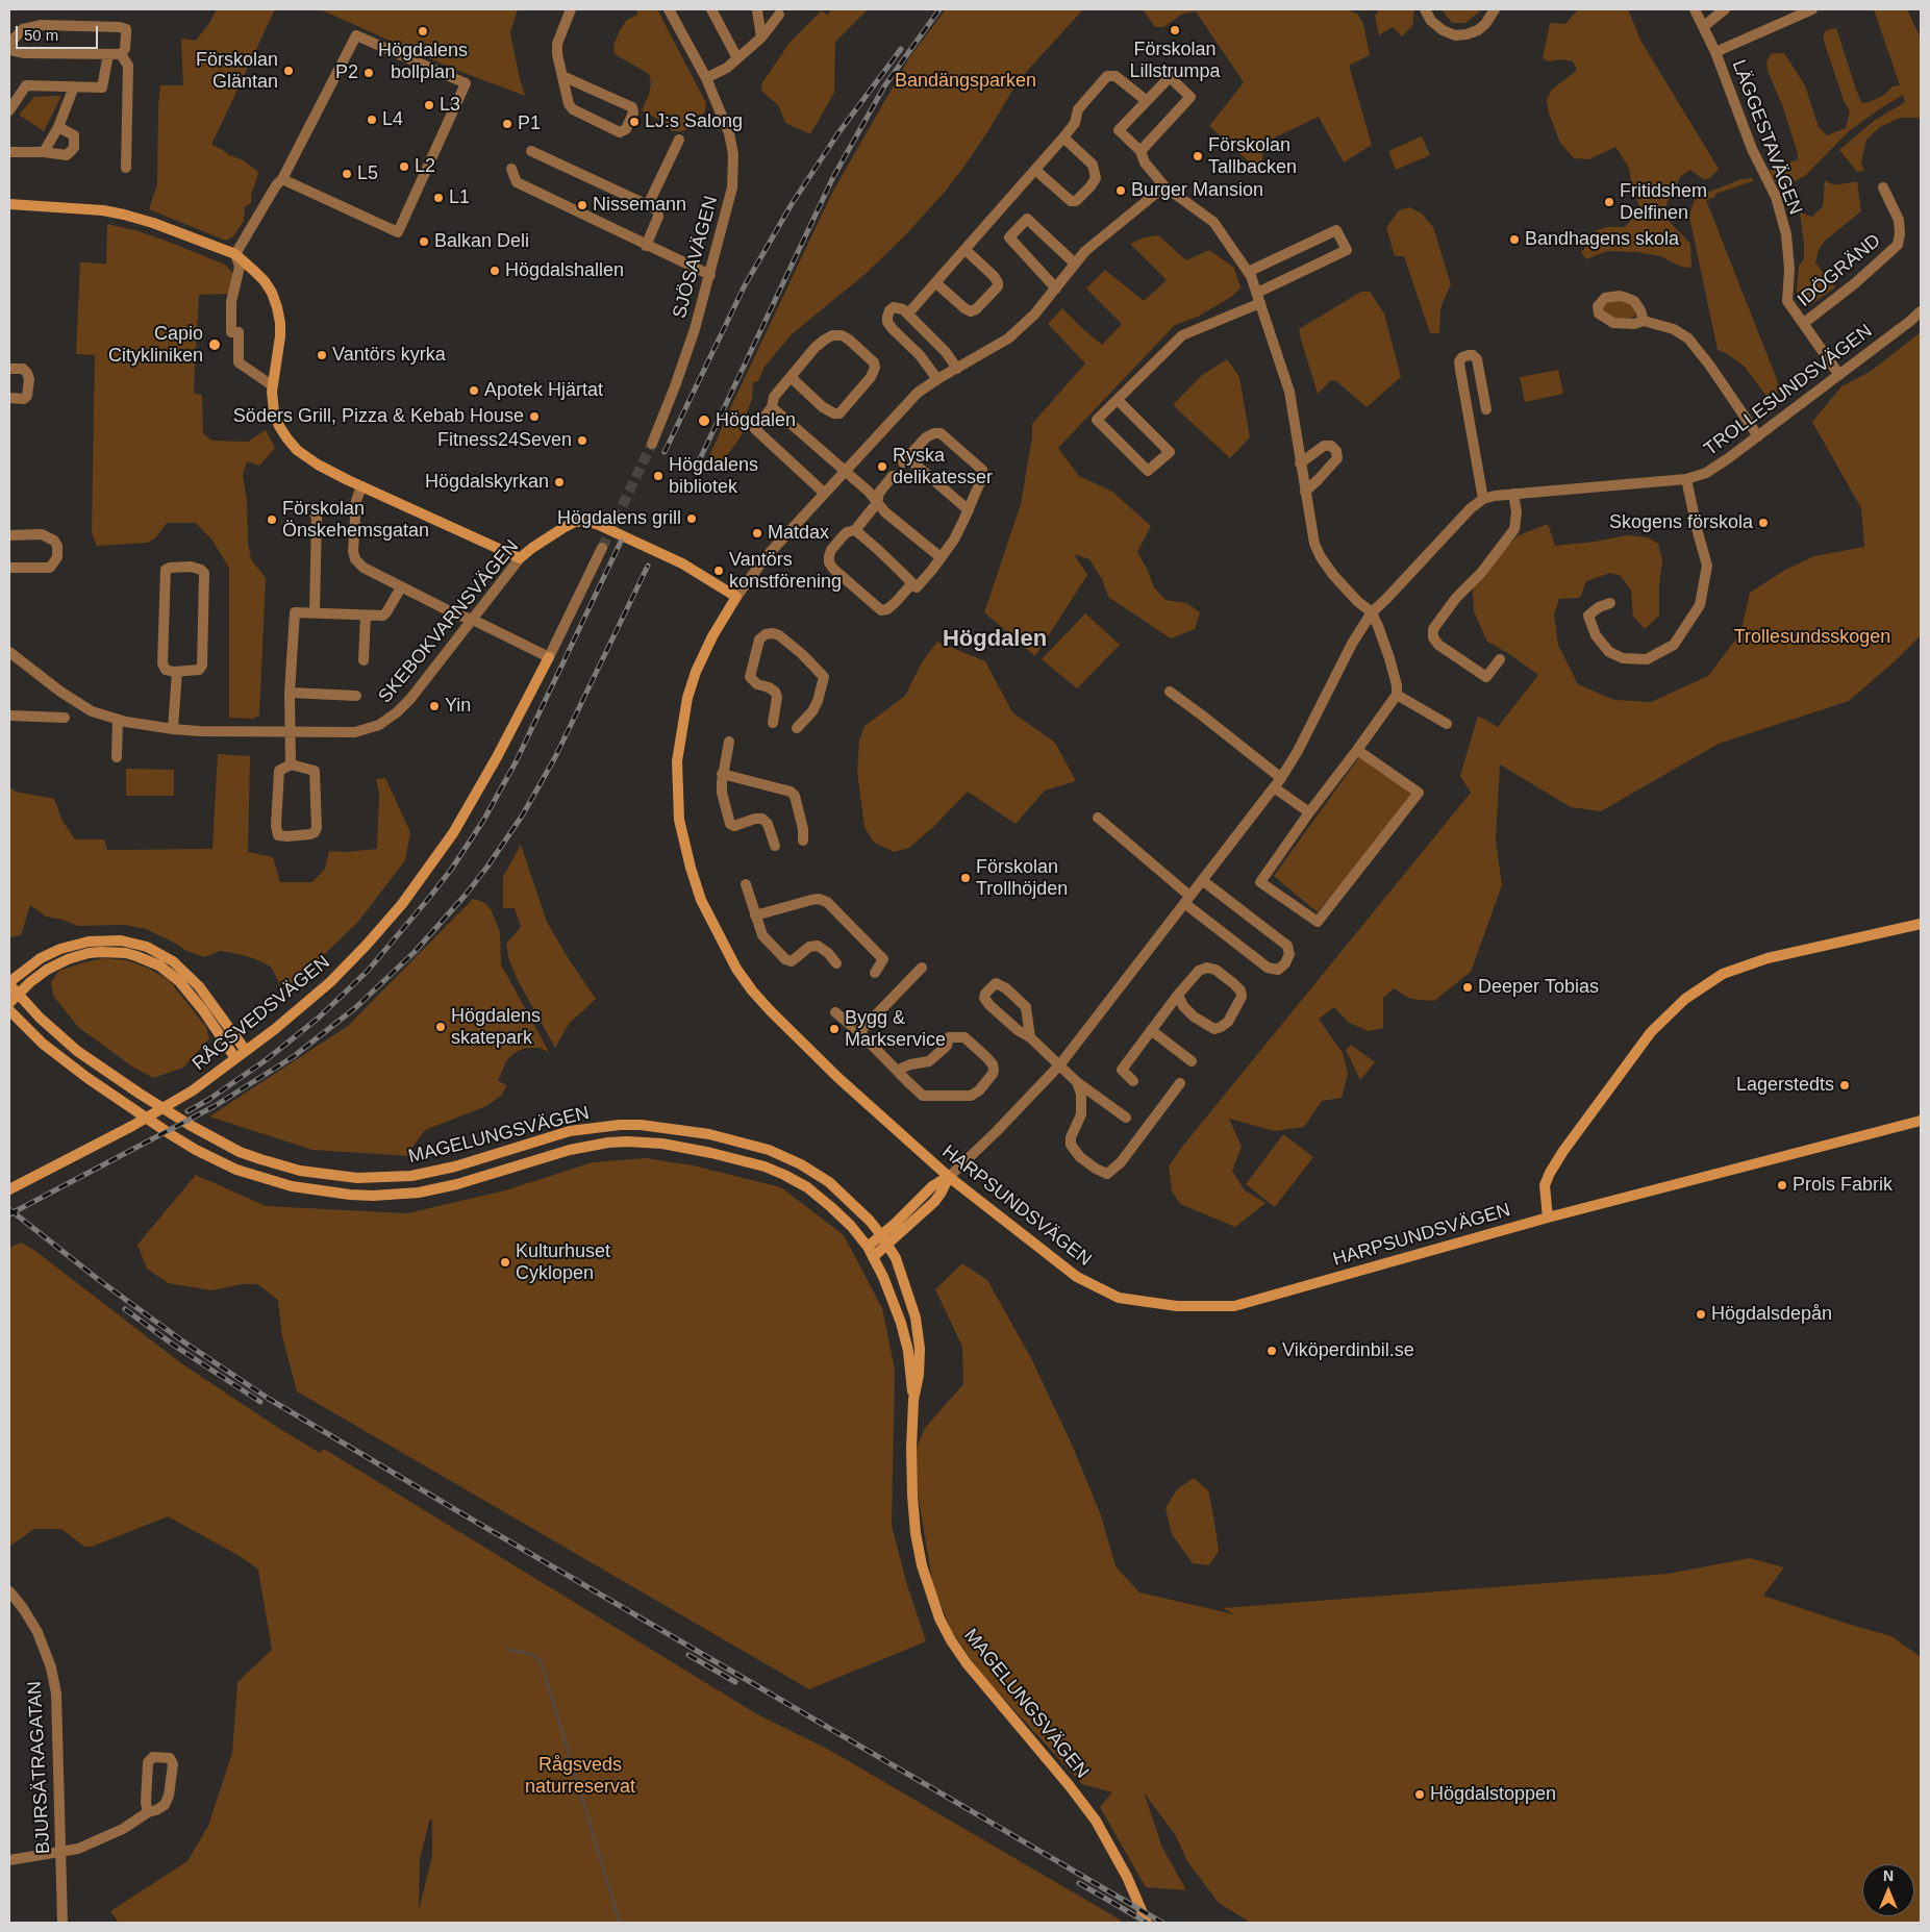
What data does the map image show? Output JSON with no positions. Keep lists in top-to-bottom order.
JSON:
{
  "streets": {
    "street": [
      "LÄGGESTAVÄGEN",
      "SJÖSAVÄGEN",
      "IDÖGRÄND",
      "TROLLESUNDSVÄGEN",
      "SKEBOKVARNSVÄGEN",
      "RÅGSVEDSVÄGEN",
      "MAGELUNGSVÄGEN",
      "HARPSUNDSVÄGEN",
      "BJURSÄTRAGATAN"
    ]
  },
  "crossings": [
    ["LÄGGESTAVÄGEN", "IDÖGRÄND"],
    ["LÄGGESTAVÄGEN", "TROLLESUNDSVÄGEN"],
    ["SKEBOKVARNSVÄGEN", "HARPSUNDSVÄGEN"]
  ],
  "districts": ["Högdalen"],
  "parks": ["Bandängsparken", "Trollesundsskogen", "Rågsveds naturreservat"],
  "places": [
    "Förskolan Lillstrumpa",
    "Högdalens bollplan",
    "Förskolan Gläntan",
    "P2",
    "L3",
    "L4",
    "LJ:s Salong",
    "P1",
    "Förskolan Tallbacken",
    "L2",
    "L5",
    "Burger Mansion",
    "L1",
    "Fritidshem Delfinen",
    "Nissemann",
    "Bandhagens skola",
    "Balkan Deli",
    "Högdalshallen",
    "Capio Citykliniken",
    "Vantörs kyrka",
    "Apotek Hjärtat",
    "Söders Grill, Pizza & Kebab House",
    "Högdalen",
    "Fitness24Seven",
    "Ryska delikatesser",
    "Högdalens bibliotek",
    "Högdalskyrkan",
    "Högdalens grill",
    "Förskolan Önskehemsgatan",
    "Skogens förskola",
    "Matdax",
    "Vantörs konstförening",
    "Yin",
    "Förskolan Trollhöjden",
    "Deeper Tobias",
    "Högdalens skatepark",
    "Bygg & Markservice",
    "Lagerstedts",
    "Prols Fabrik",
    "Kulturhuset Cyklopen",
    "Högdalsdepån",
    "Viköperdinbil.se",
    "Högdalstoppen"
  ],
  "scale_bar": "50 m",
  "north": "top"
}
